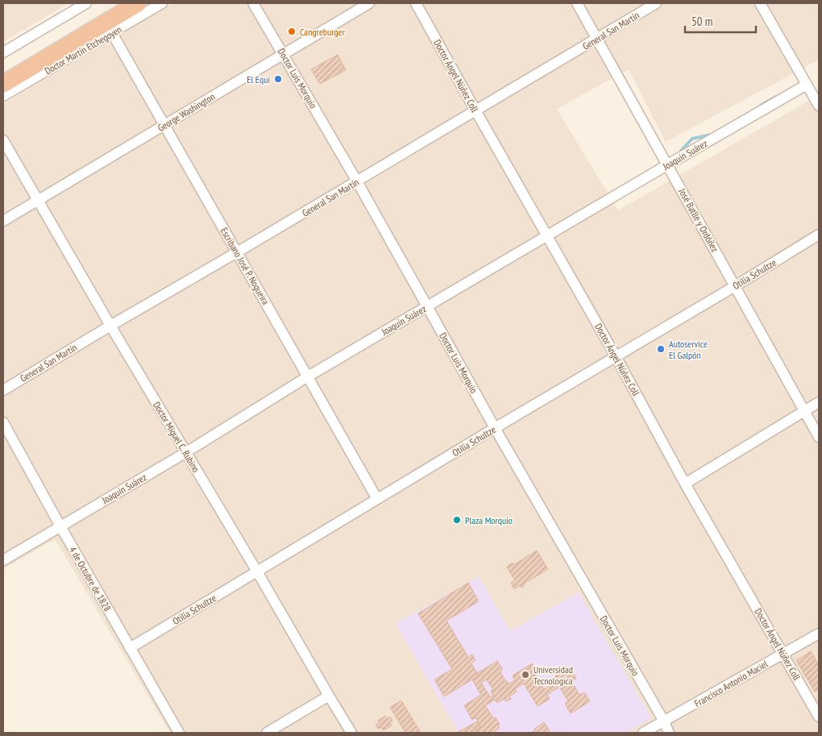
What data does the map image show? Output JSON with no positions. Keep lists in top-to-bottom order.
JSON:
{
  "streets": {
    "street": [
      "General San Martín",
      "Doctor Martín Etchegoyen",
      "Doctor Ángel Núñez Coll",
      "Doctor Luis Morquio",
      "George Washington",
      "Joaquín Suárez",
      "José Batlle y Ordóñez",
      "Escribano José P. Nogueira",
      "Otilia Schultze",
      "Doctor Miguel C. Rubino",
      "4 de Octubre de 1828",
      "Francisco Antonio Maciel"
    ]
  },
  "crossings": [
    ["General San Martín", "Doctor Ángel Núñez Coll"],
    ["General San Martín", "Doctor Luis Morquio"],
    ["General San Martín", "José Batlle y Ordóñez"],
    ["General San Martín", "Escribano José P. Nogueira"],
    ["General San Martín", "Doctor Miguel C. Rubino"],
    ["Doctor Martín Etchegoyen", "Escribano José P. Nogueira"],
    ["Doctor Ángel Núñez Coll", "Joaquín Suárez"],
    ["Doctor Ángel Núñez Coll", "Otilia Schultze"],
    ["Doctor Ángel Núñez Coll", "Francisco Antonio Maciel"],
    ["Doctor Luis Morquio", "George Washington"],
    ["Doctor Luis Morquio", "Joaquín Suárez"],
    ["Doctor Luis Morquio", "Otilia Schultze"],
    ["Doctor Luis Morquio", "Francisco Antonio Maciel"],
    ["George Washington", "Escribano José P. Nogueira"],
    ["George Washington", "Doctor Miguel C. Rubino"],
    ["Joaquín Suárez", "José Batlle y Ordóñez"],
    ["Joaquín Suárez", "Escribano José P. Nogueira"],
    ["Joaquín Suárez", "Doctor Miguel C. Rubino"],
    ["Joaquín Suárez", "4 de Octubre de 1828"],
    ["José Batlle y Ordóñez", "Otilia Schultze"],
    ["Escribano José P. Nogueira", "Otilia Schultze"],
    ["Otilia Schultze", "Doctor Miguel C. Rubino"],
    ["Otilia Schultze", "4 de Octubre de 1828"]
  ],
  "places": [
    "Cangreburger",
    "El Equi",
    "Autoservice El Galpón",
    "Plaza Morquio",
    "Universidad Tecnologica"
  ],
  "scale_bar": "50 m"
}
